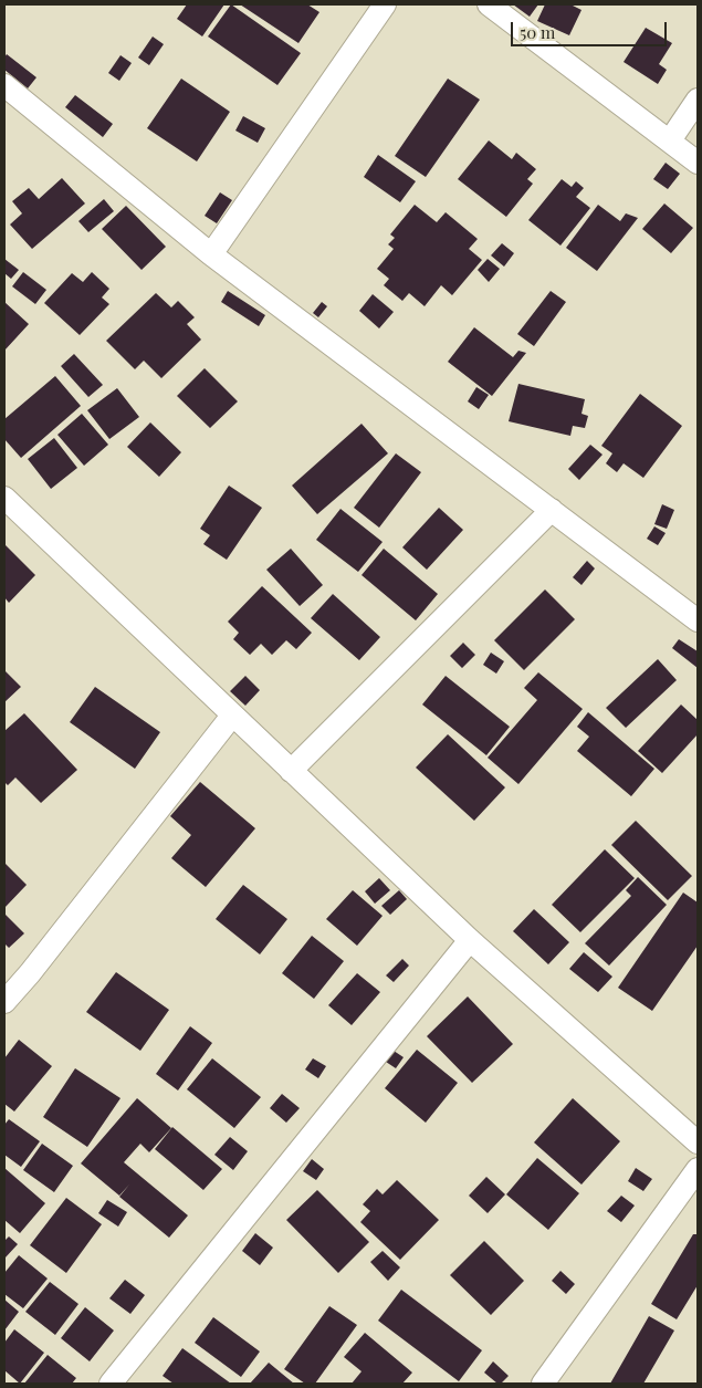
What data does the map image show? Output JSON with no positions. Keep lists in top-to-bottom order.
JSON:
{
  "scale_bar": "50 m"
}
